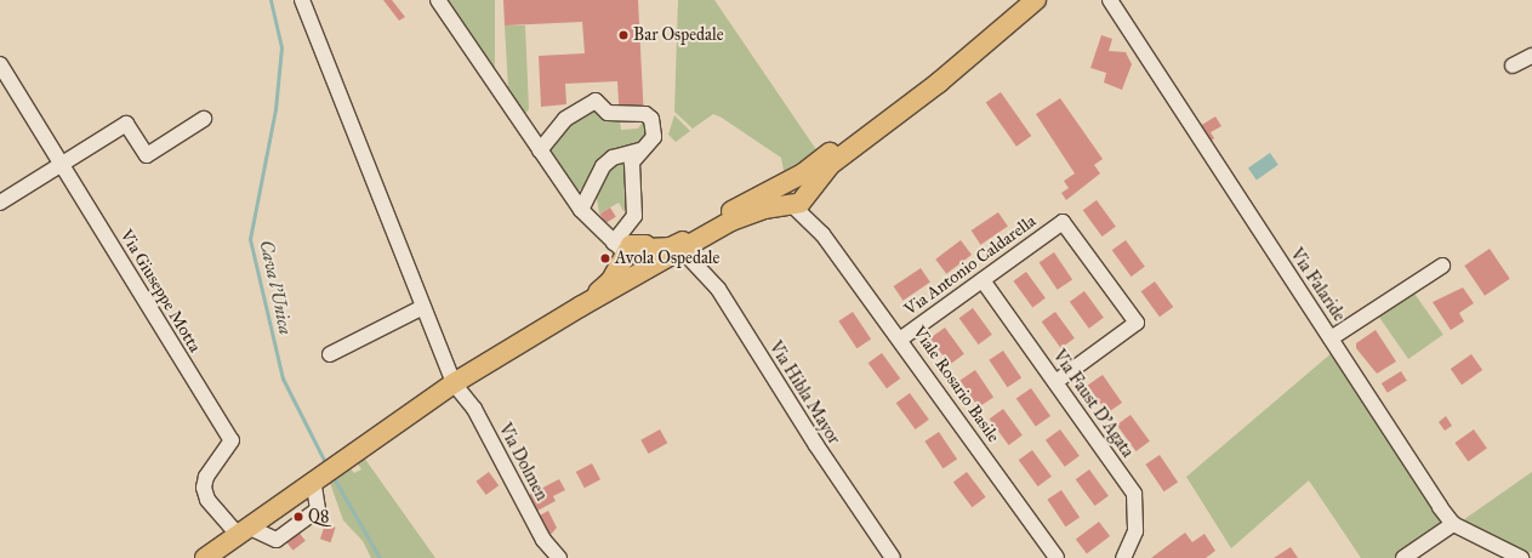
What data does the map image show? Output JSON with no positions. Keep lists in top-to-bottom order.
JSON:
{
  "streets": {
    "street": [
      "Via Antonio Caldarella",
      "Via Falaride",
      "Via Giuseppe Motta",
      "Viale Rosario Basile",
      "Via Hibla Mayor",
      "Via Faust D'Agata",
      "Via Dolmen"
    ]
  },
  "crossings": [
    ["Via Antonio Caldarella", "Viale Rosario Basile"],
    ["Via Antonio Caldarella", "Via Faust D'Agata"]
  ],
  "water": ["Cava l'Unica"],
  "places": ["Bar Ospedale", "Avola Ospedale", "Q8"]
}
